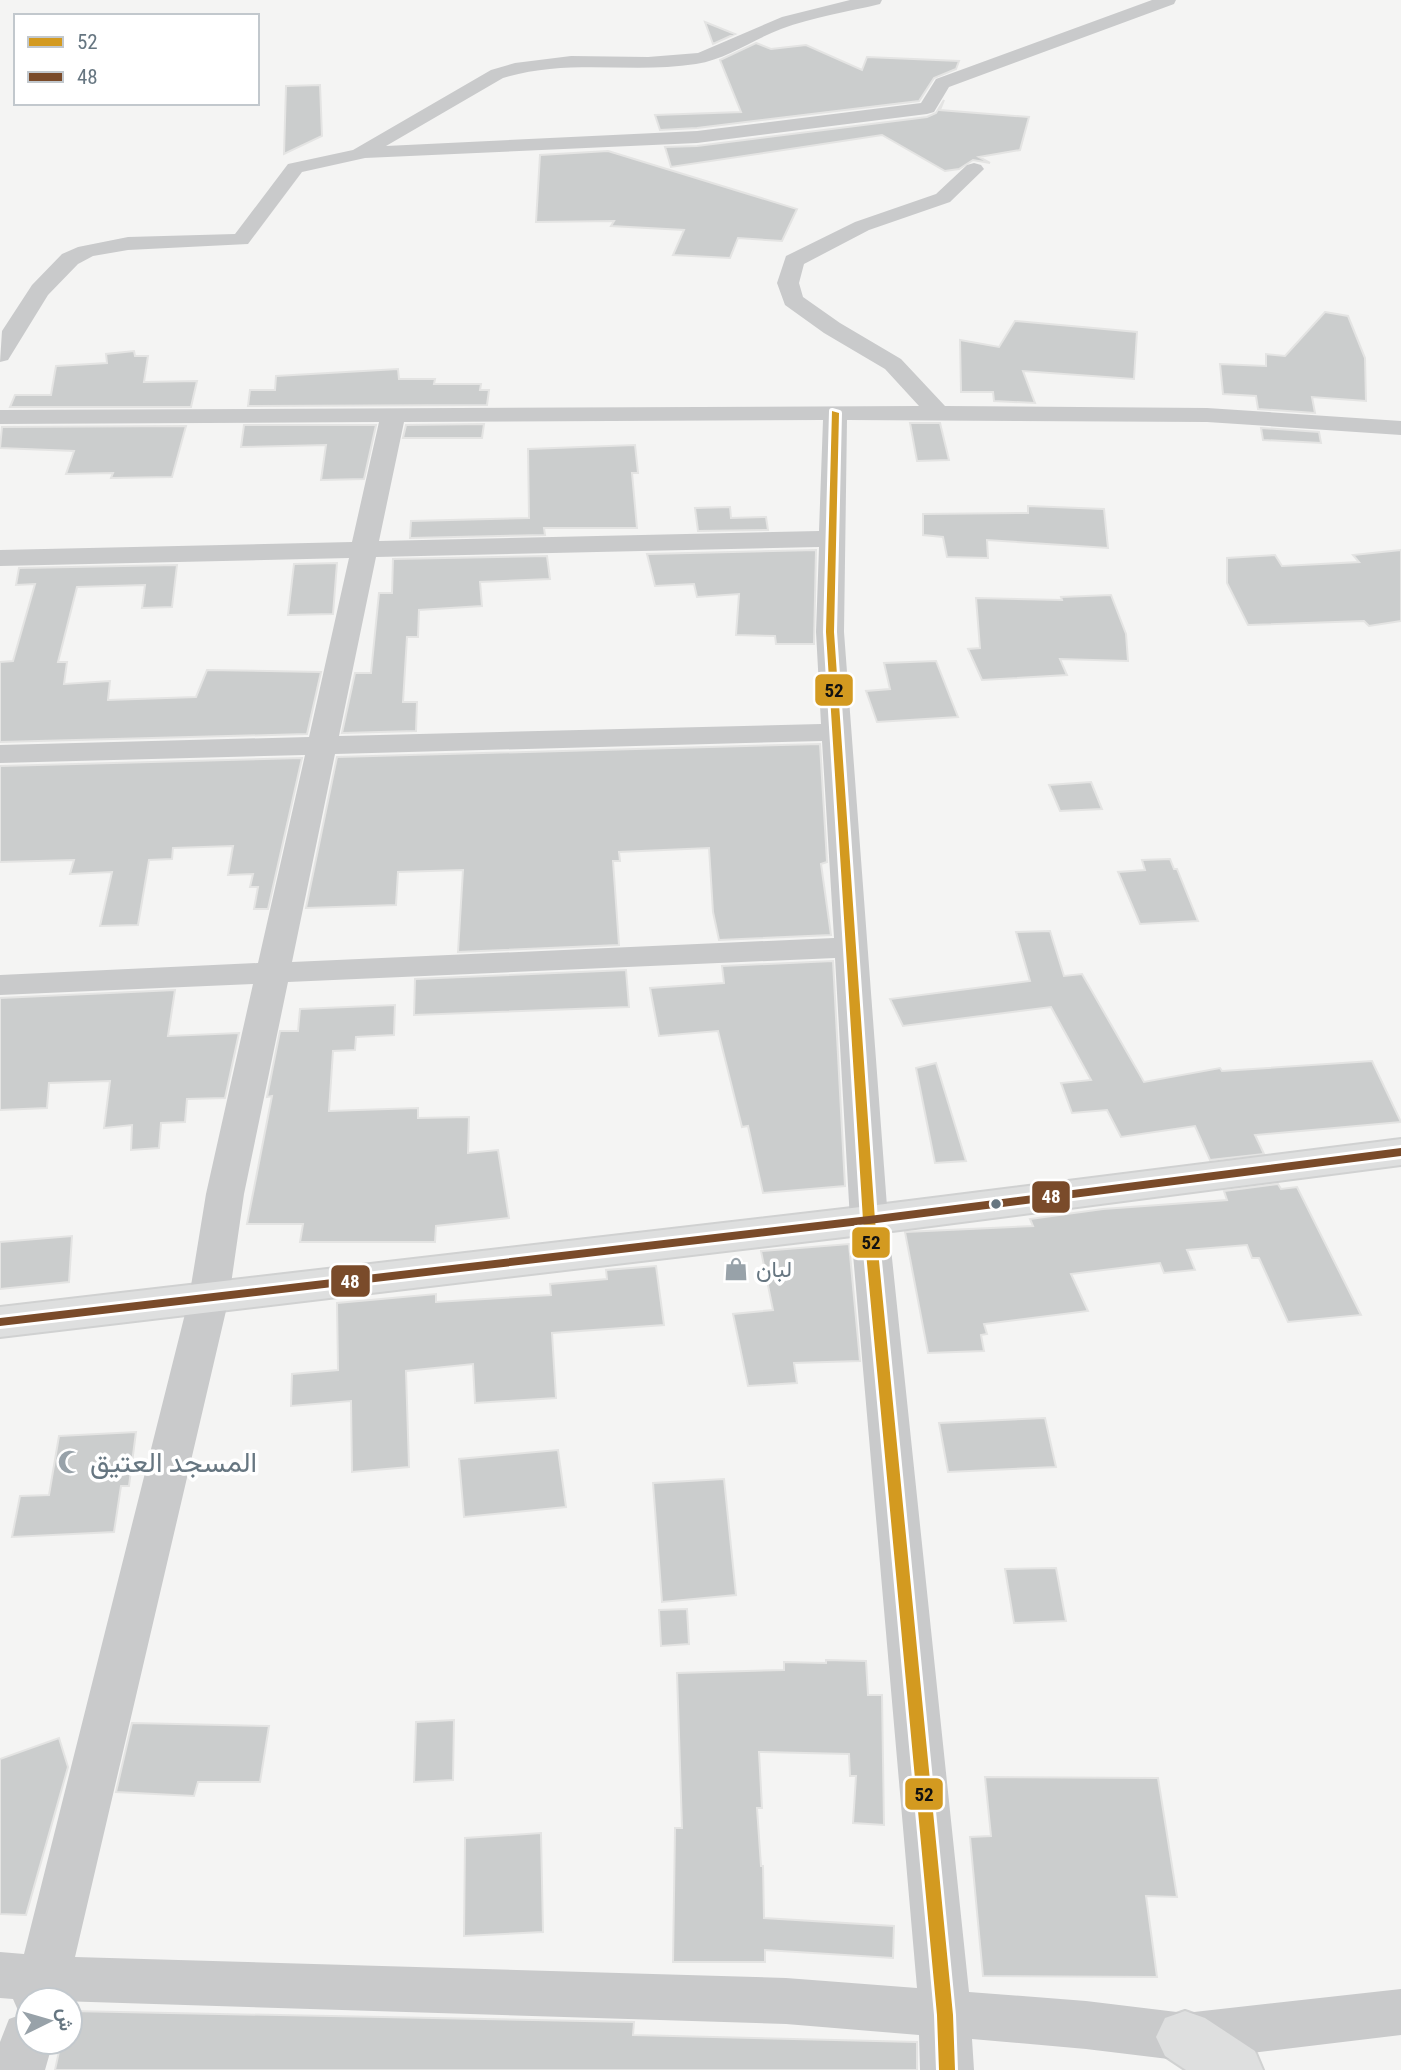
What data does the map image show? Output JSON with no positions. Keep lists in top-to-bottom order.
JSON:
{
  "places": {
    "shop": ["لبان"],
    "mosque": ["المسجد العتيق"]
  },
  "lines": ["transit line 52", "transit line 48"],
  "legend": ["52", "48"],
  "north": "right"
}
